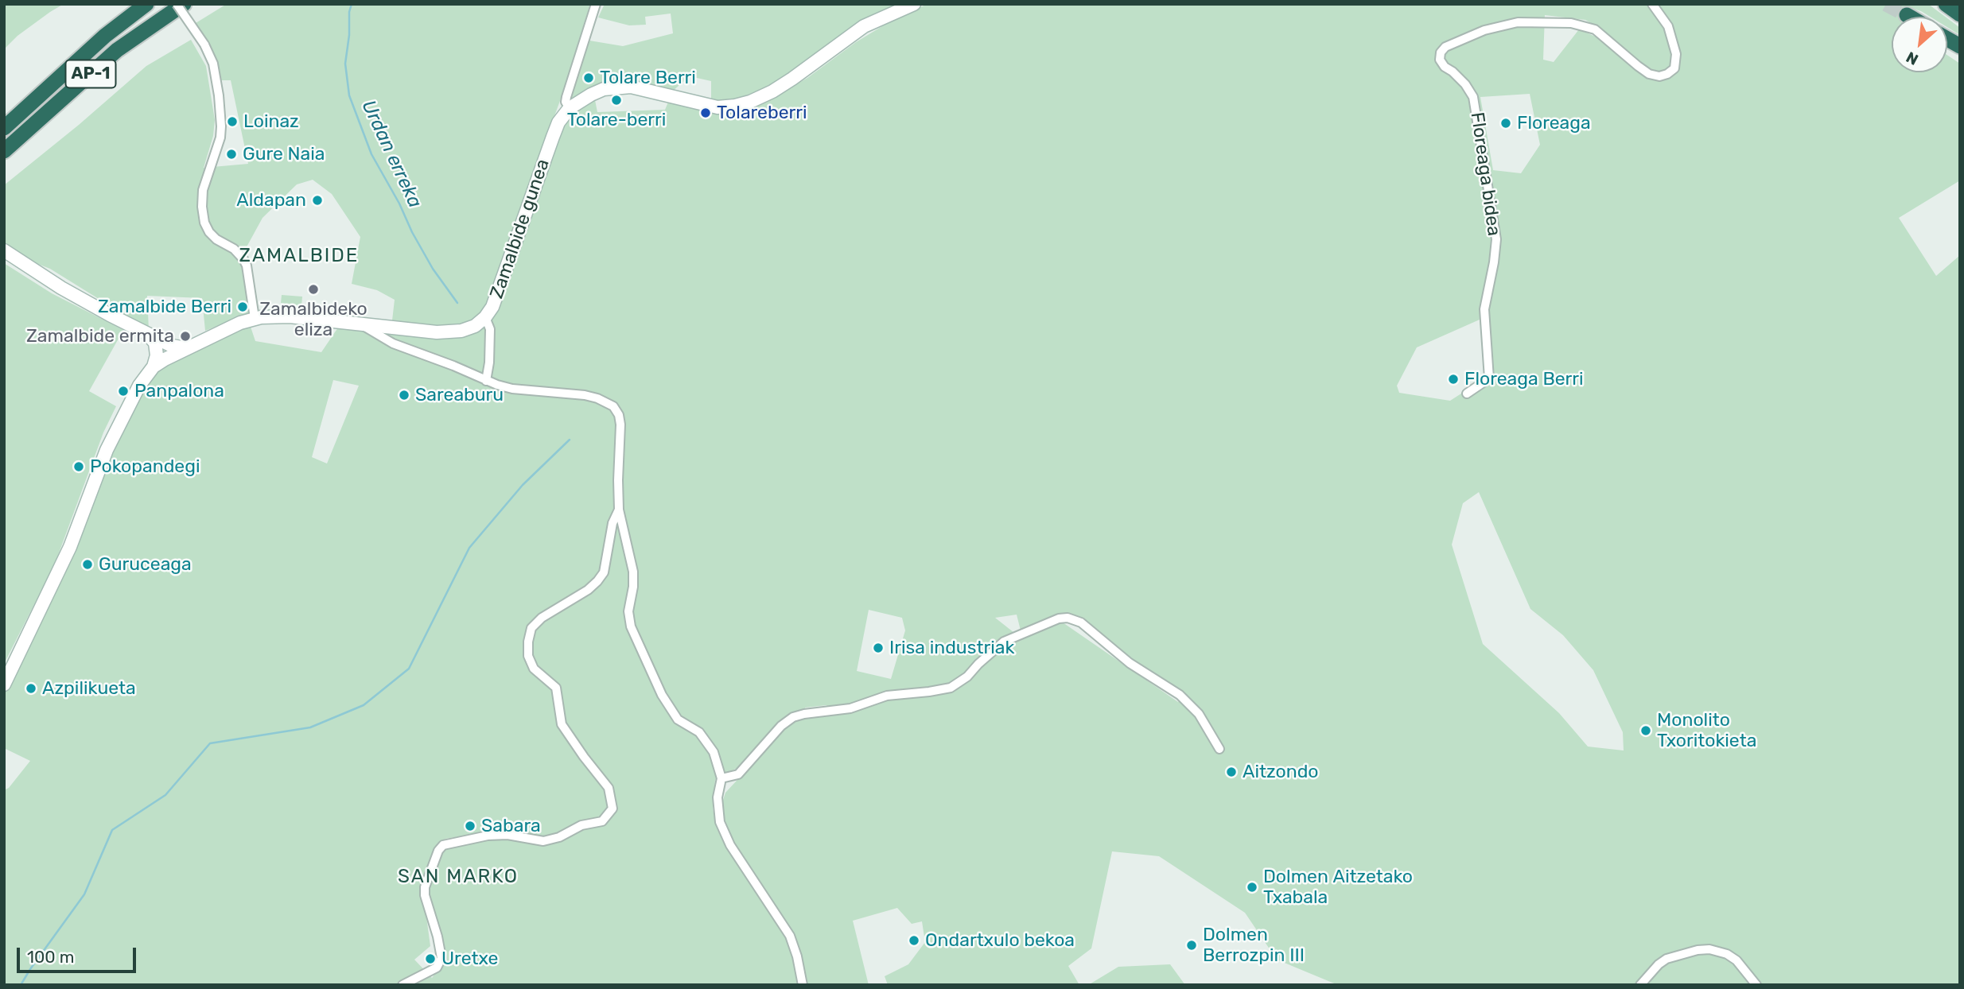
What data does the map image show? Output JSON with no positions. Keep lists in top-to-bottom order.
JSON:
{
  "streets": {
    "highway": ["AP-1"],
    "street": ["Floreaga bidea", "Zamalbide gunea"]
  },
  "districts": ["ZAMALBIDE", "SAN MARKO"],
  "water": ["Urdan erreka"],
  "places": [
    "Tolare Berri",
    "Tolare-berri",
    "Tolareberri",
    "Loinaz",
    "Floreaga",
    "Gure Naia",
    "Aldapan",
    "Zamalbideko eliza",
    "Zamalbide Berri",
    "Zamalbide ermita",
    "Floreaga Berri",
    "Panpalona",
    "Sareaburu",
    "Pokopandegi",
    "Guruceaga",
    "Irisa industriak",
    "Azpilikueta",
    "Monolito Txoritokieta",
    "Aitzondo",
    "Sabara",
    "Dolmen Aitzetako Txabala",
    "Ondartxulo bekoa",
    "Dolmen Berrozpin III",
    "Uretxe"
  ],
  "scale_bar": "100 m",
  "north": "bottom left"
}
